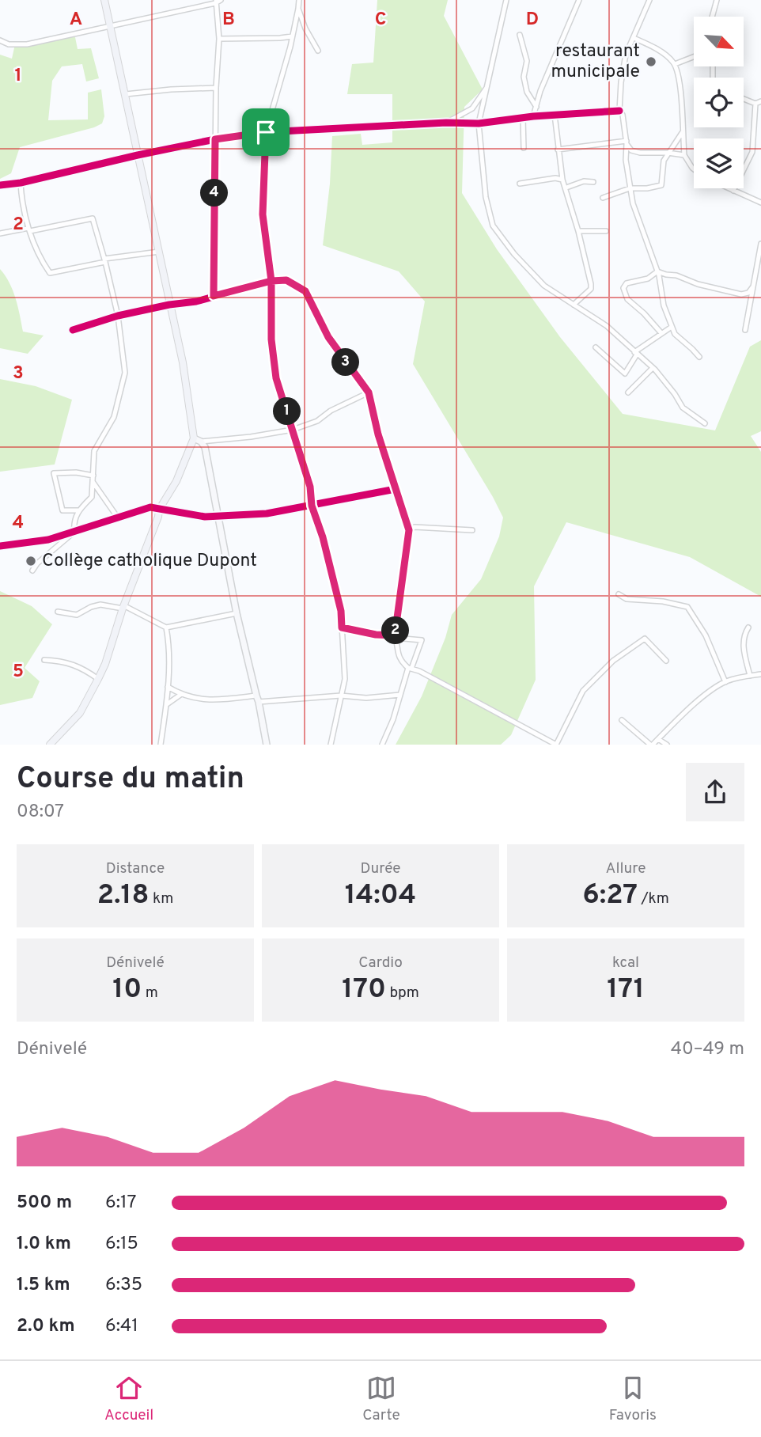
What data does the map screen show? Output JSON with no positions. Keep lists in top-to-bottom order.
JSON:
{
  "places": ["restaurant municipale", "Collège catholique Dupont"],
  "north": "bottom right",
  "page": {
    "pins": [
      "4",
      "3",
      "1",
      "2"
    ],
    "heading": ["Course du matin", "08:07"],
    "stats": [
      ["Distance", "2.18 km"],
      ["Durée", "14:04"],
      ["Allure", "6:27 /km"],
      ["Dénivelé", "10 m"],
      ["Cardio", "170 bpm"],
      ["kcal", "171"]
    ],
    "chart": ["Dénivelé", "40–49 m"],
    "list": [
      {
        "name": "500 m",
        "note": "6:17"
      },
      {
        "name": "1.0 km",
        "note": "6:15"
      },
      {
        "name": "1.5 km",
        "note": "6:35"
      },
      {
        "name": "2.0 km",
        "note": "6:41"
      }
    ],
    "tabs": ["Accueil", "Carte", "Favoris"]
  },
  "grid": {
    "columns": [
      "A",
      "B",
      "C",
      "D"
    ],
    "rows": [
      "1",
      "2",
      "3",
      "4",
      "5"
    ]
  }
}
